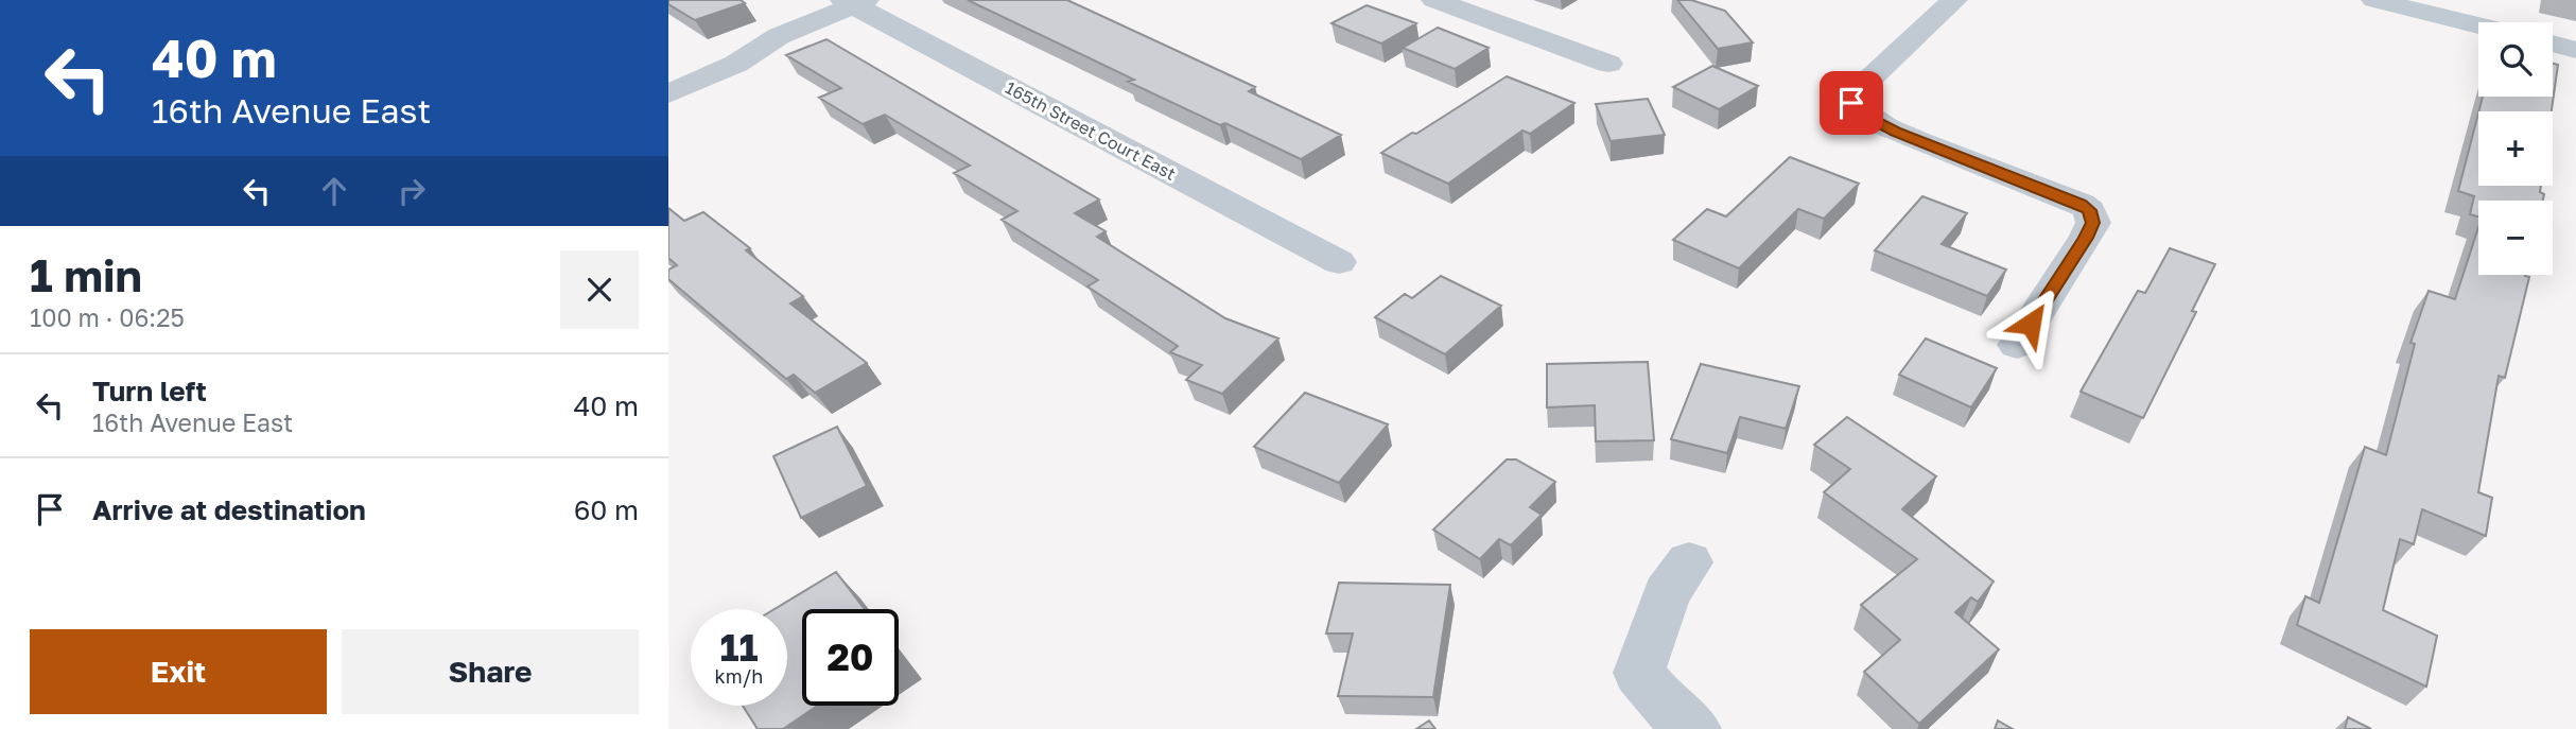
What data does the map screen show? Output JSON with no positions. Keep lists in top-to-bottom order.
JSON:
{
  "streets": {
    "street": ["165th Street Court East"]
  },
  "page": {
    "turn": ["40 m", "16th Avenue East"],
    "map_buttons": ["+", "−"],
    "heading": ["1 min", "100 m · 06:25"],
    "list": [
      {
        "name": "Turn left",
        "note": "16th Avenue East",
        "value": "40 m"
      },
      {
        "name": "Arrive at destination",
        "value": "60 m"
      }
    ],
    "speed": "11 km/h",
    "limit": "20",
    "buttons": ["Exit", "Share"]
  }
}
